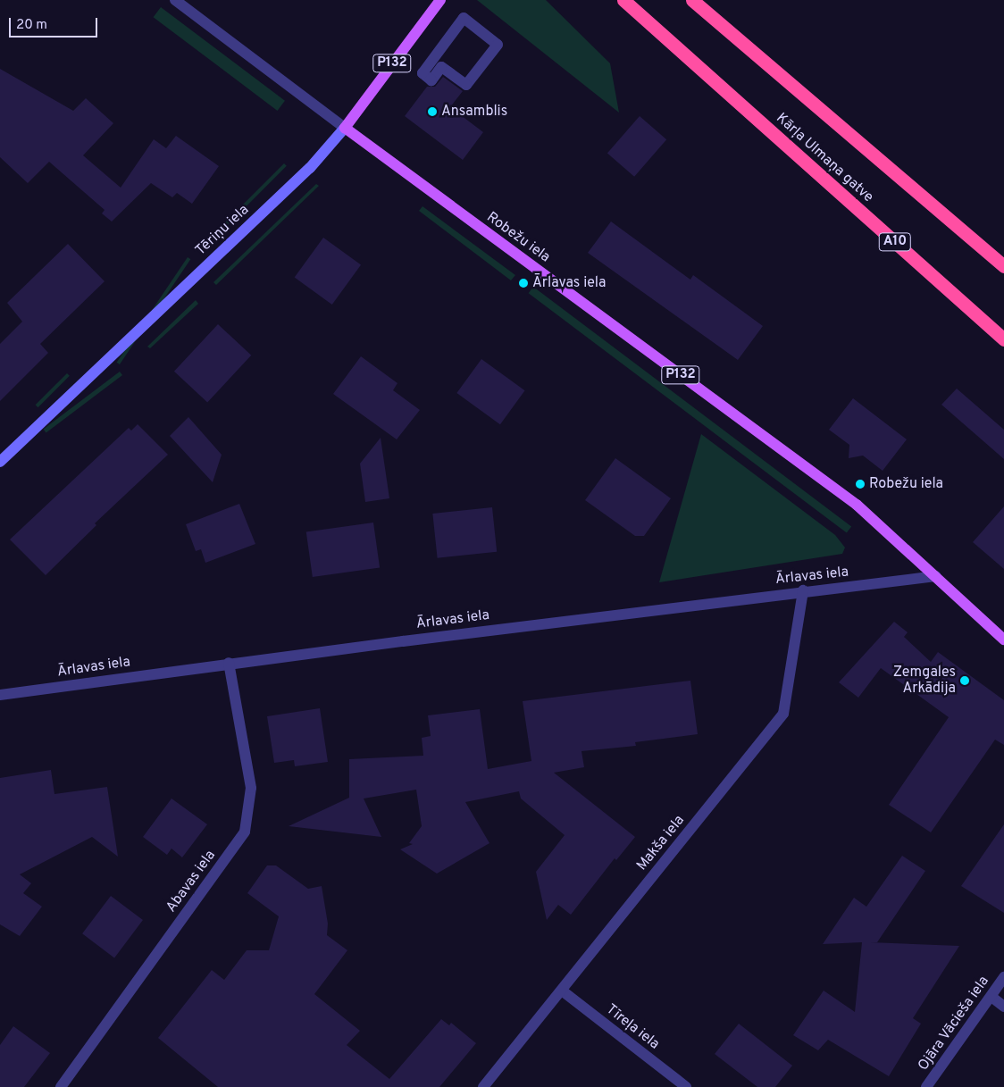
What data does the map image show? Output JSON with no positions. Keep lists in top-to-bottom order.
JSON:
{
  "streets": {
    "highway": ["Kārļa Ulmaņa gatve", "A10"],
    "main road": ["P132", "Tēriņu iela", "Robežu iela"],
    "street": [
      "Ārlavas iela",
      "Makša iela",
      "Abavas iela",
      "Ojāra Vācieša iela",
      "Tīreļa iela"
    ]
  },
  "crossings": [
    ["Tēriņu iela", "Robežu iela"],
    ["Robežu iela", "Ārlavas iela"],
    ["Ārlavas iela", "Makša iela"],
    ["Ārlavas iela", "Abavas iela"],
    ["Makša iela", "Tīreļa iela"]
  ],
  "places": [
    "Ansamblis",
    "Ārlavas iela",
    "Robežu iela",
    "Zemgales Arkādija"
  ],
  "scale_bar": "20 m"
}
